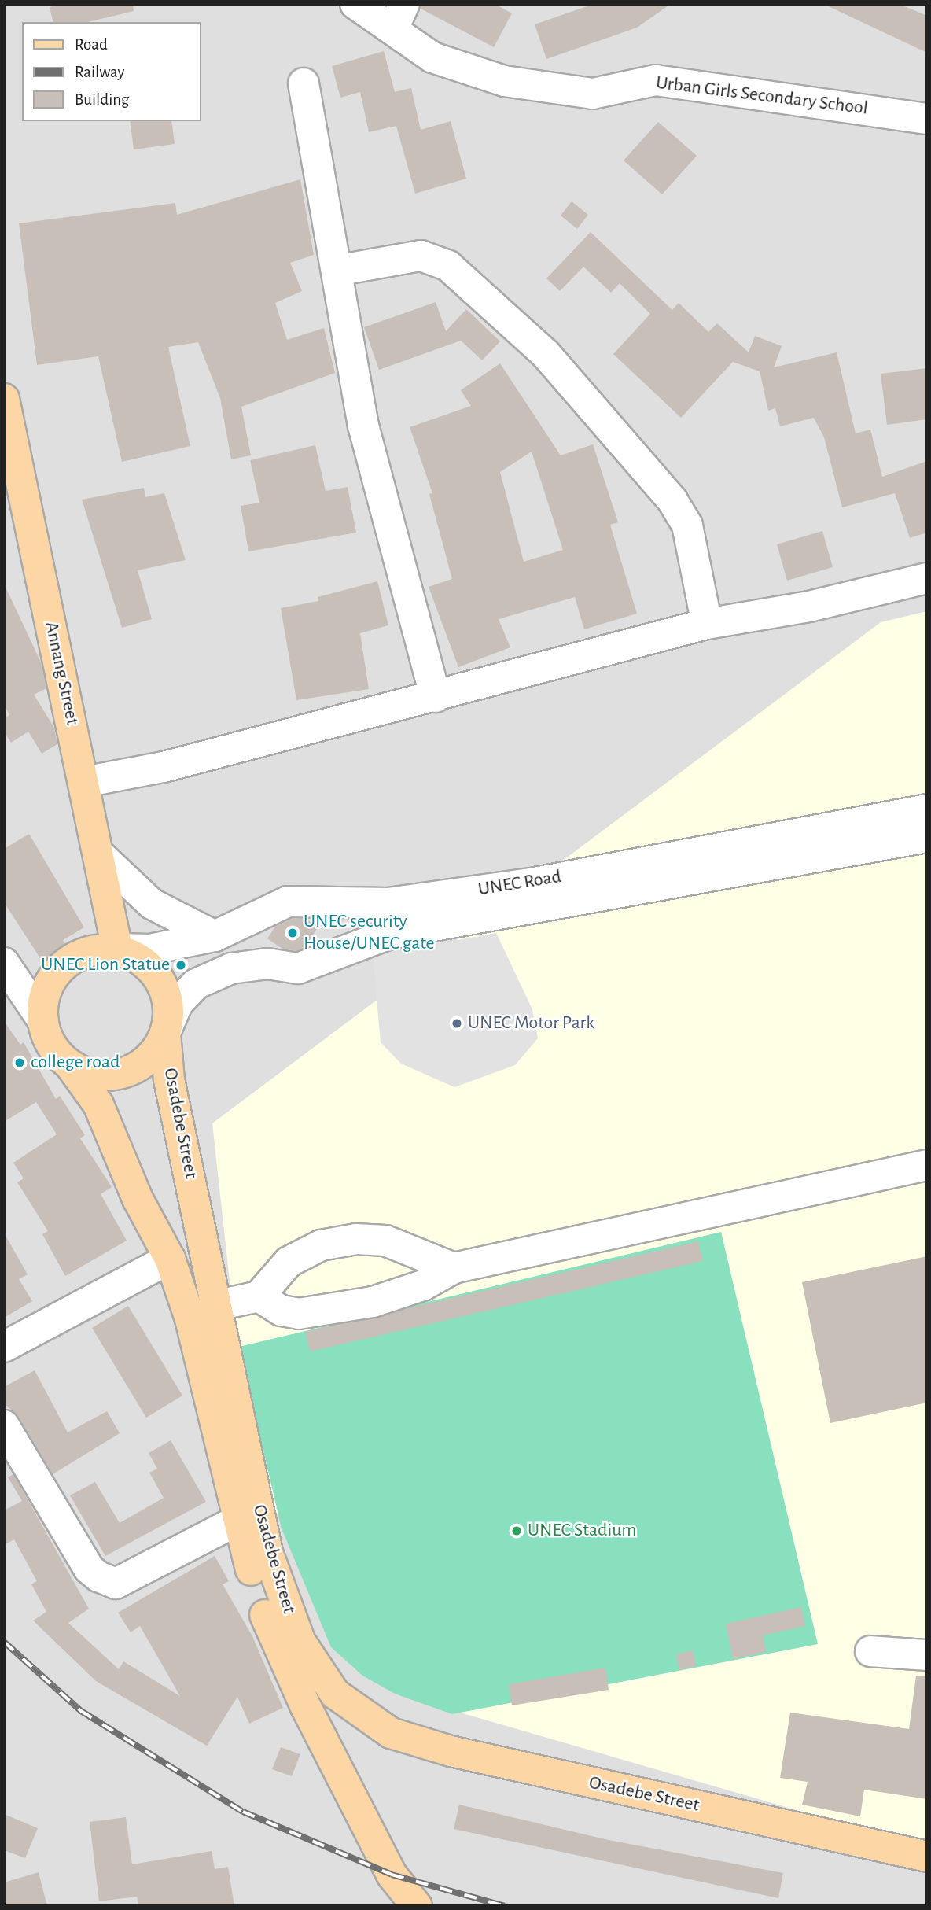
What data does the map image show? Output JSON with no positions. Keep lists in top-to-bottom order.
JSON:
{
  "streets": {
    "main road": ["Annang Street", "Osadebe Street"],
    "street": ["Urban Girls Secondary School", "UNEC Road"]
  },
  "crossings": [
    ["Annang Street", "UNEC Road"],
    ["Annang Street", "Osadebe Street"],
    ["UNEC Road", "Osadebe Street"]
  ],
  "places": [
    "UNEC security House/UNEC gate",
    "UNEC Lion Statue",
    "UNEC Motor Park",
    "college road",
    "UNEC Stadium"
  ],
  "legend": ["Road", "Railway", "Building"]
}
